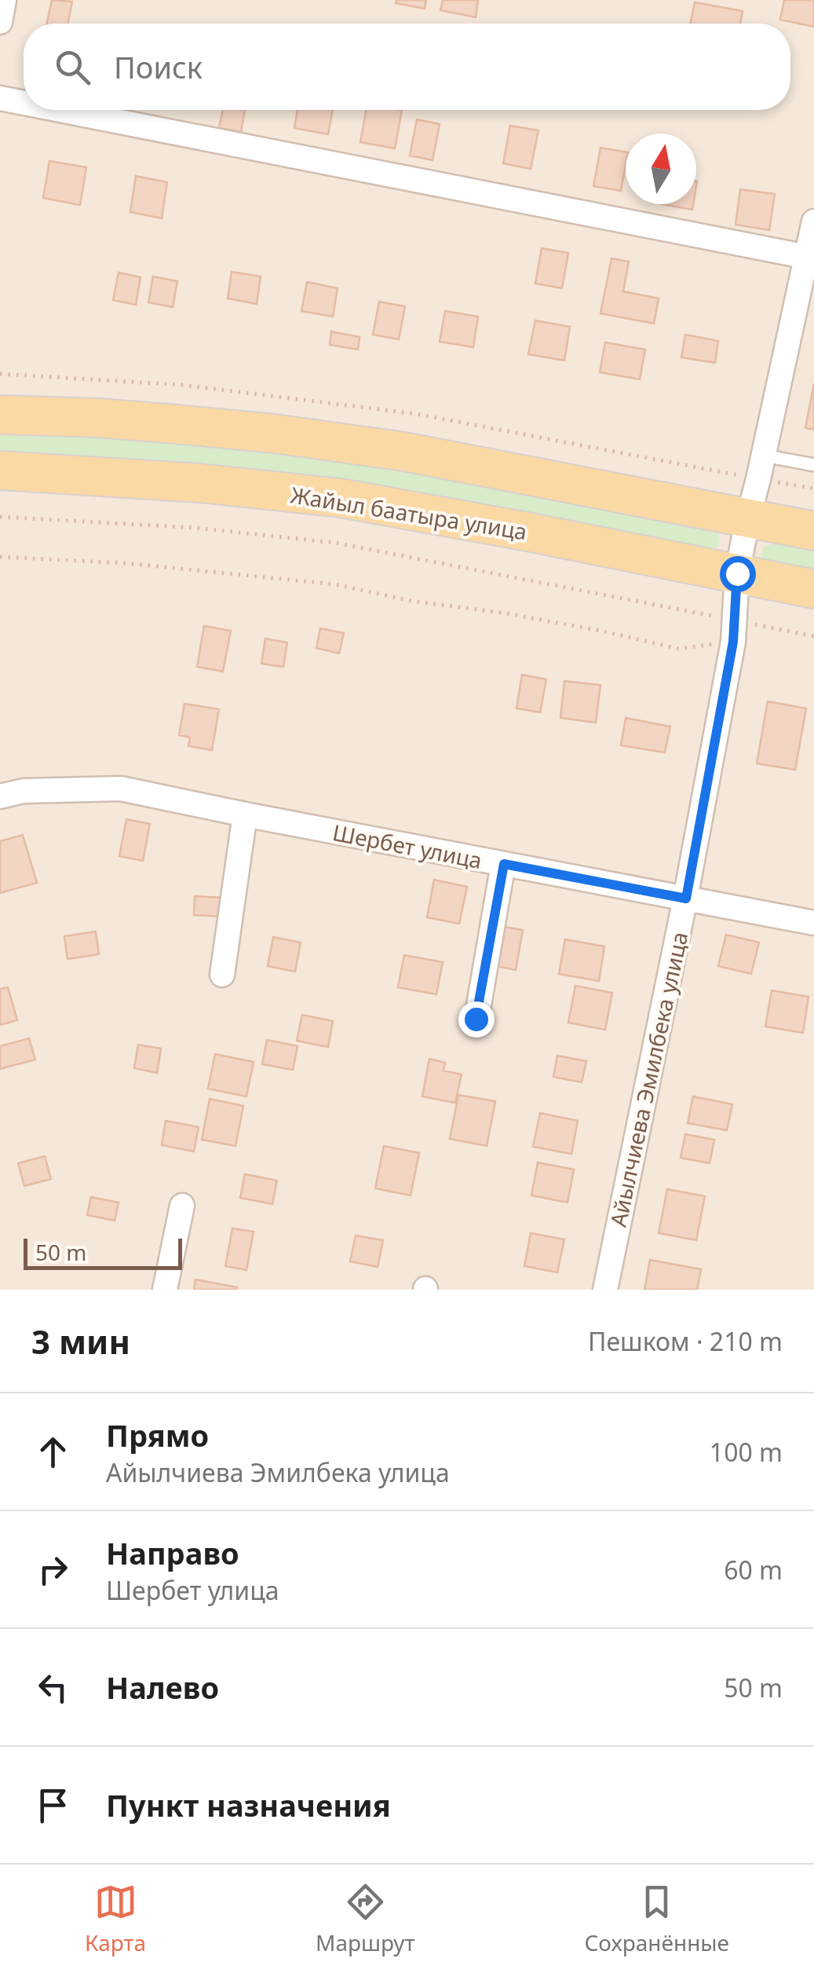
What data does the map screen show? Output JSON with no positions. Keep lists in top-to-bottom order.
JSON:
{
  "streets": {
    "main road": ["Жайыл баатыра улица"],
    "street": ["Шербет улица", "Айылчиева Эмилбека улица"]
  },
  "crossings": [
    ["Жайыл баатыра улица", "Айылчиева Эмилбека улица"],
    ["Шербет улица", "Айылчиева Эмилбека улица"]
  ],
  "scale_bar": "50 m",
  "north": "top",
  "page": {
    "search": "Поиск",
    "scale": "50 m",
    "heading": ["3 мин", "Пешком · 210 m"],
    "list": [
      ["Прямо", "Айылчиева Эмилбека улица", "100 m"],
      ["Направо", "Шербет улица", "60 m"],
      ["Налево", "50 m"],
      "Пункт назначения"
    ],
    "nav": ["Карта", "Маршрут", "Сохранённые"]
  }
}
